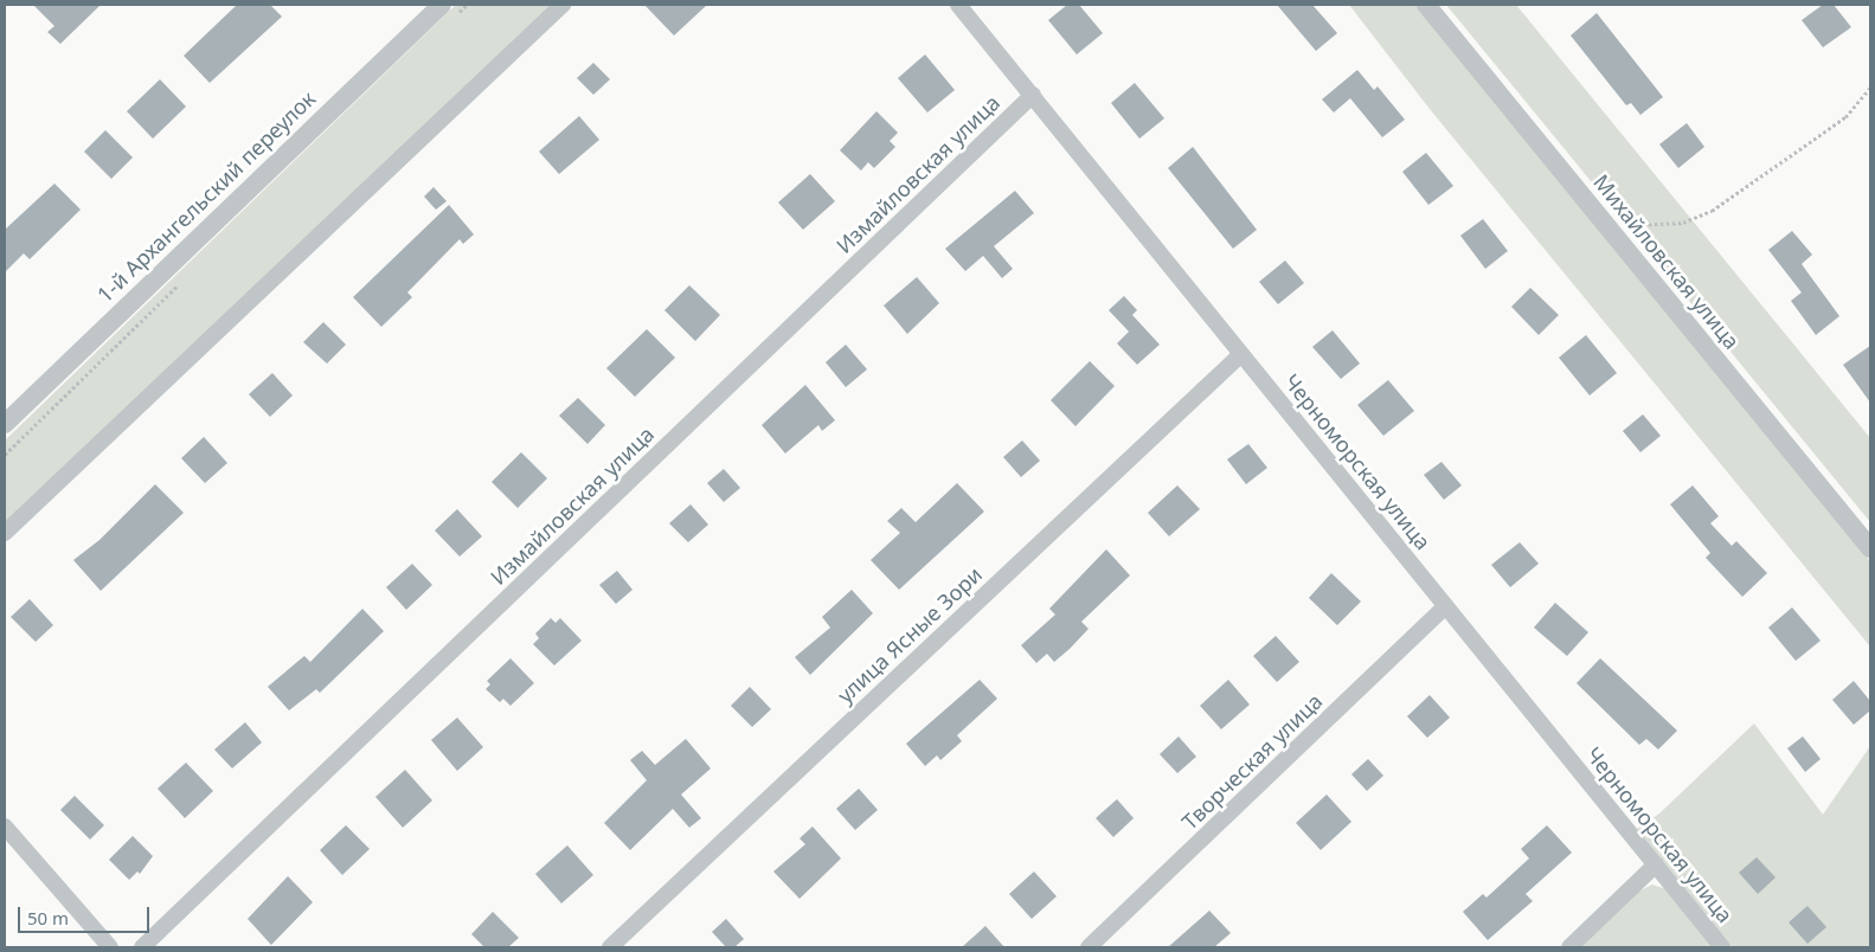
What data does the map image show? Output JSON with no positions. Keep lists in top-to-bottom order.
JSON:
{
  "streets": {
    "street": [
      "Измайловская улица",
      "1-й Архангельский переулок",
      "Михайловская улица",
      "Черноморская улица",
      "улица Ясные Зори",
      "Творческая улица"
    ]
  },
  "crossings": [
    ["Измайловская улица", "Черноморская улица"],
    ["Черноморская улица", "улица Ясные Зори"],
    ["Черноморская улица", "Творческая улица"]
  ],
  "scale_bar": "50 m"
}
